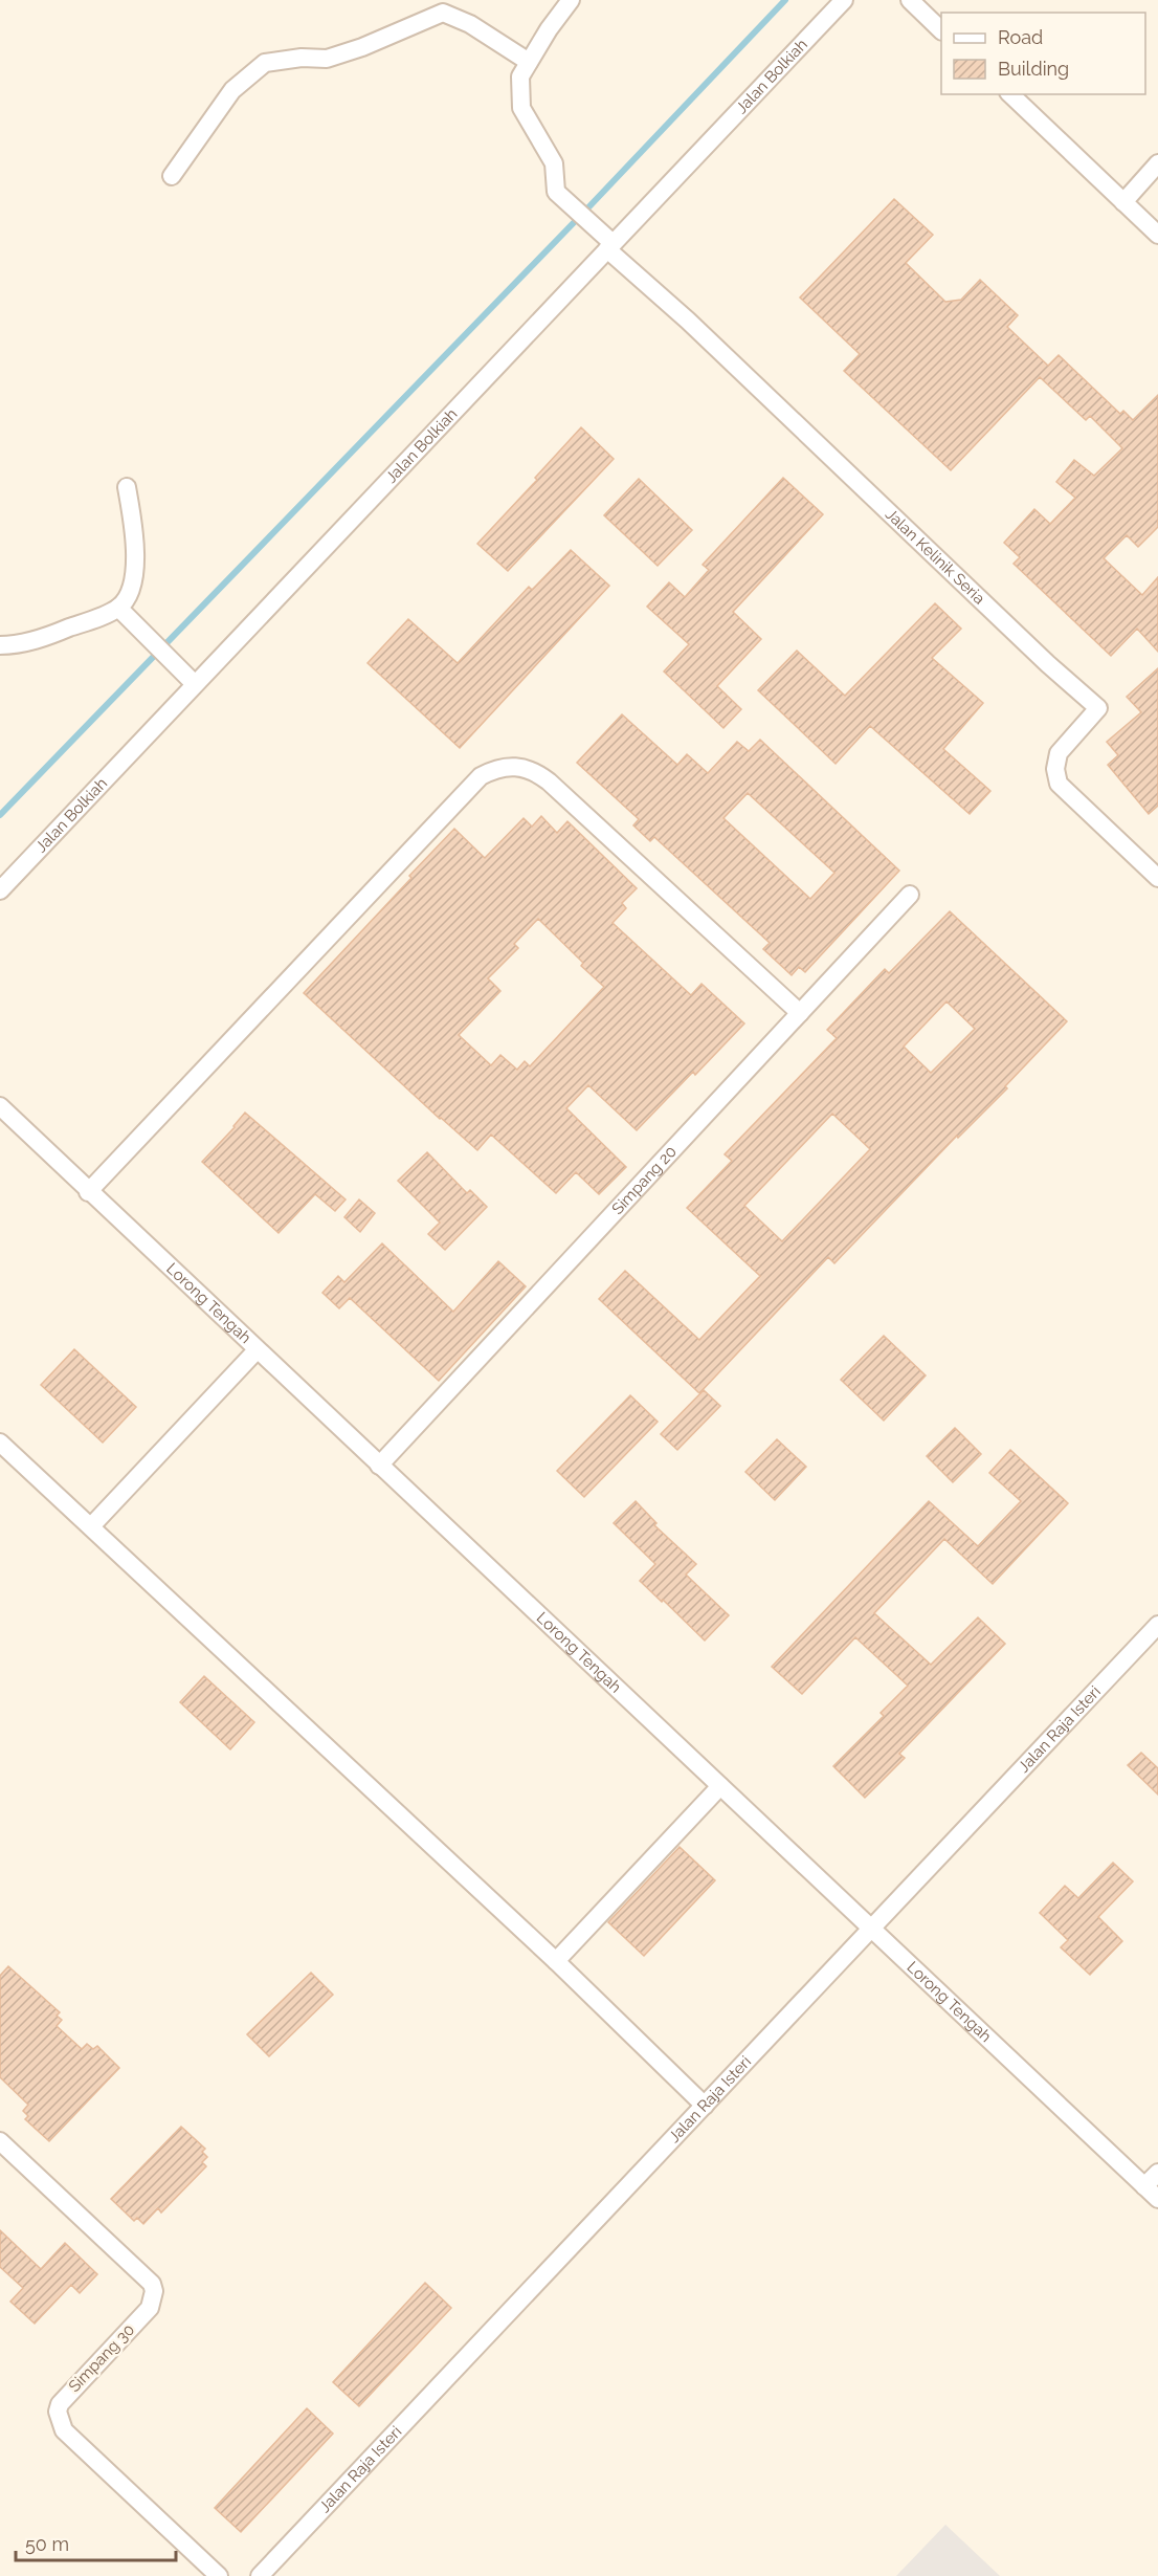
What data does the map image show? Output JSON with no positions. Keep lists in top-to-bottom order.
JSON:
{
  "streets": {
    "street": [
      "Jalan Bolkiah",
      "Jalan Kelinik Seria",
      "Simpang 20",
      "Lorong Tengah",
      "Jalan Raja Isteri",
      "Simpang 30"
    ]
  },
  "crossings": [
    ["Jalan Bolkiah", "Jalan Kelinik Seria"],
    ["Simpang 20", "Lorong Tengah"],
    ["Lorong Tengah", "Jalan Raja Isteri"]
  ],
  "legend": ["Road", "Building"],
  "scale_bar": "50 m"
}
